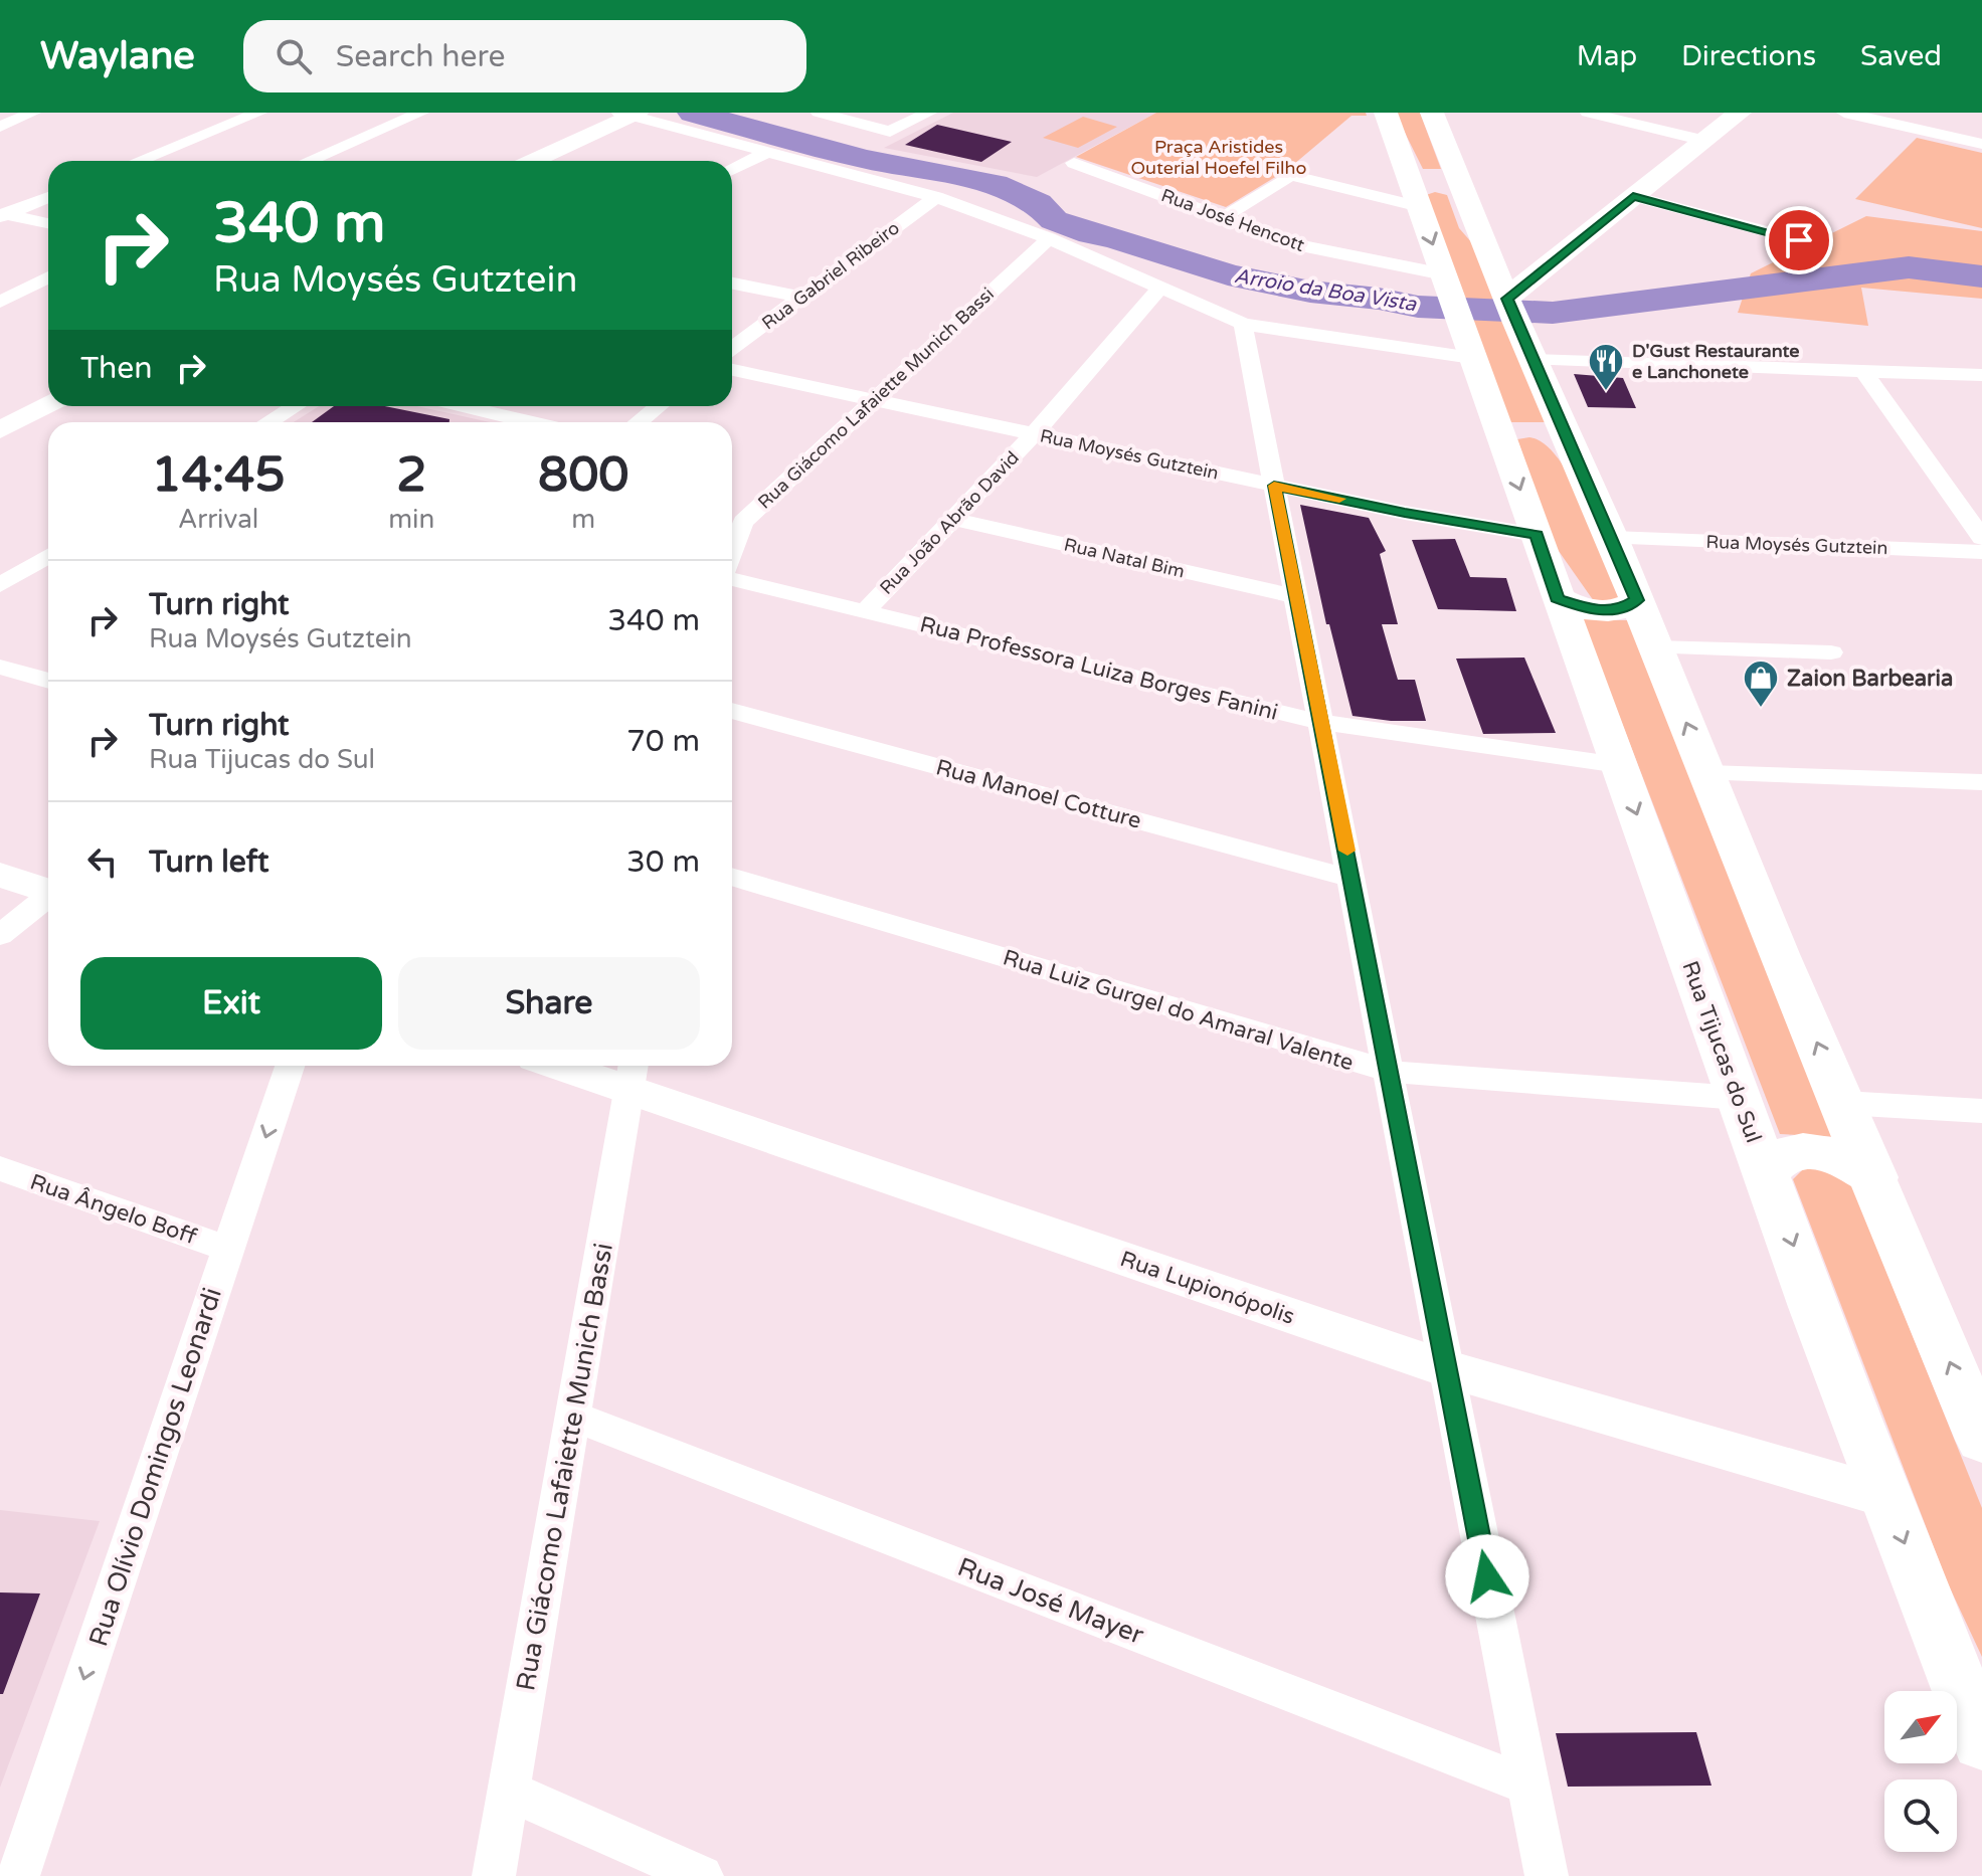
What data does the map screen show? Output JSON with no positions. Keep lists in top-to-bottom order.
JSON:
{
  "streets": {
    "main road": ["Rua Tijucas do Sul"],
    "street": [
      "Rua José Hencott",
      "Rua Gabriel Ribeiro",
      "Rua Giácomo Lafaiette Munich Bassi",
      "Rua Moysés Gutztein",
      "Rua João Abrão David",
      "Rua Natal Bim",
      "Rua Professora Luiza Borges Fanini",
      "Rua Manoel Cotture",
      "Rua Luiz Gurgel do Amaral Valente",
      "Rua Ângelo Boff",
      "Rua Lupionópolis",
      "Rua Olívio Domingos Leonardi",
      "Rua José Mayer"
    ]
  },
  "crossings": [
    ["Rua José Hencott", "Rua Tijucas do Sul"],
    ["Rua Giácomo Lafaiette Munich Bassi", "Rua Moysés Gutztein"],
    ["Rua Giácomo Lafaiette Munich Bassi", "Rua Lupionópolis"],
    ["Rua Giácomo Lafaiette Munich Bassi", "Rua José Mayer"],
    ["Rua Moysés Gutztein", "Rua João Abrão David"],
    ["Rua Moysés Gutztein", "Rua Tijucas do Sul"],
    ["Rua João Abrão David", "Rua Natal Bim"],
    ["Rua João Abrão David", "Rua Professora Luiza Borges Fanini"],
    ["Rua Professora Luiza Borges Fanini", "Rua Tijucas do Sul"],
    ["Rua Luiz Gurgel do Amaral Valente", "Rua Tijucas do Sul"],
    ["Rua Tijucas do Sul", "Rua Lupionópolis"],
    ["Rua Ângelo Boff", "Rua Olívio Domingos Leonardi"]
  ],
  "one_way": ["Rua Olívio Domingos Leonardi"],
  "water": ["Arroio da Boa Vista"],
  "parks": ["Praça Aristides Outerial Hoefel Filho"],
  "places": {
    "restaurant": ["D'Gust Restaurante e Lanchonete"],
    "shop": ["Zaion Barbearia"]
  },
  "north": "top right",
  "page": {
    "header": "Waylane",
    "search": "Search here",
    "nav": ["Map", "Directions", "Saved"],
    "turn": ["340 m", "Rua Moysés Gutztein"],
    "then": "Then",
    "eta": [
      "14:45",
      "Arrival",
      "2",
      "min",
      "800",
      "m"
    ],
    "list": [
      {
        "name": "Turn right",
        "note": "Rua Moysés Gutztein",
        "value": "340 m"
      },
      {
        "name": "Turn right",
        "note": "Rua Tijucas do Sul",
        "value": "70 m"
      },
      {
        "name": "Turn left",
        "value": "30 m"
      }
    ],
    "buttons": ["Exit", "Share"]
  }
}
